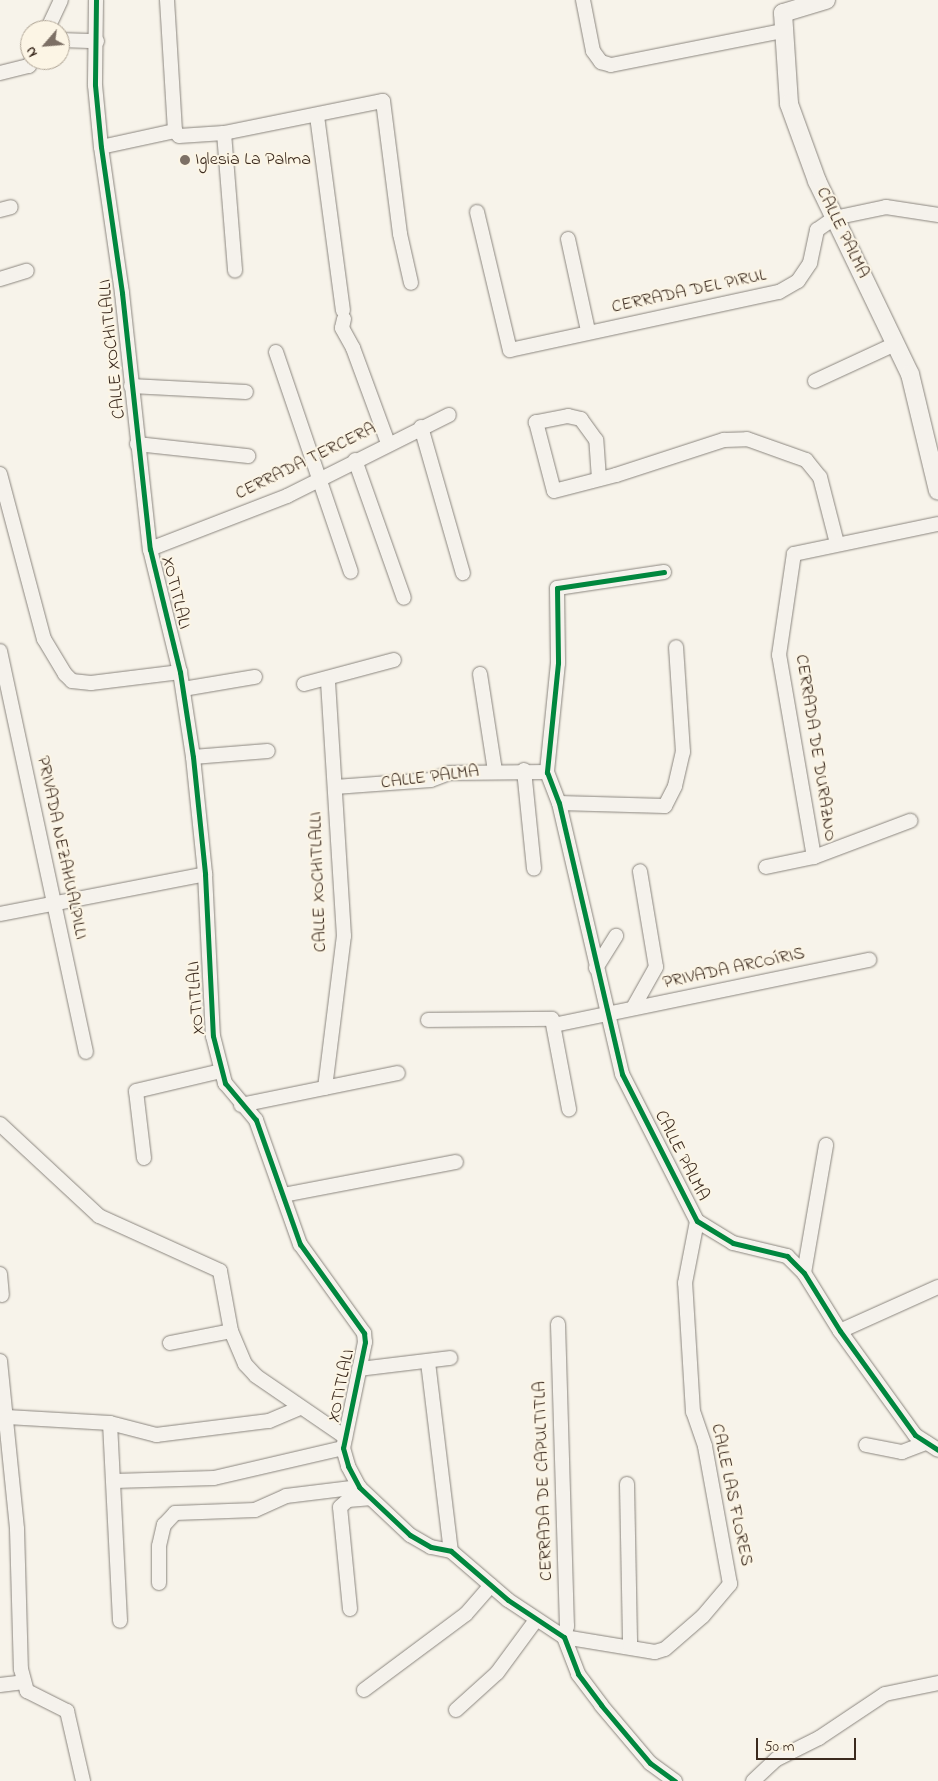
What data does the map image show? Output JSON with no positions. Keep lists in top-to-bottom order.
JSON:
{
  "streets": {
    "street": [
      "CALLE PALMA",
      "CERRADA DEL PIRUL",
      "CALLE XOCHITLALLI",
      "CERRADA TERCERA",
      "XOTITLALI",
      "CERRADA DE DURAZNO",
      "PRIVADA NEZAHUALPILLI",
      "PRIVADA ARCOÍRIS",
      "CERRADA DE CAPULTITLA",
      "CALLE LAS FLORES"
    ]
  },
  "crossings": [
    ["CALLE PALMA", "CERRADA DEL PIRUL"],
    ["CALLE PALMA", "CALLE XOCHITLALLI"],
    ["CALLE PALMA", "PRIVADA ARCOÍRIS"],
    ["CALLE PALMA", "CALLE LAS FLORES"],
    ["CALLE XOCHITLALLI", "CERRADA TERCERA"],
    ["CALLE XOCHITLALLI", "XOTITLALI"],
    ["CERRADA TERCERA", "XOTITLALI"],
    ["CERRADA DE CAPULTITLA", "CALLE LAS FLORES"]
  ],
  "places": ["Iglesia La Palma"],
  "scale_bar": "50 m",
  "north": "bottom left"
}
